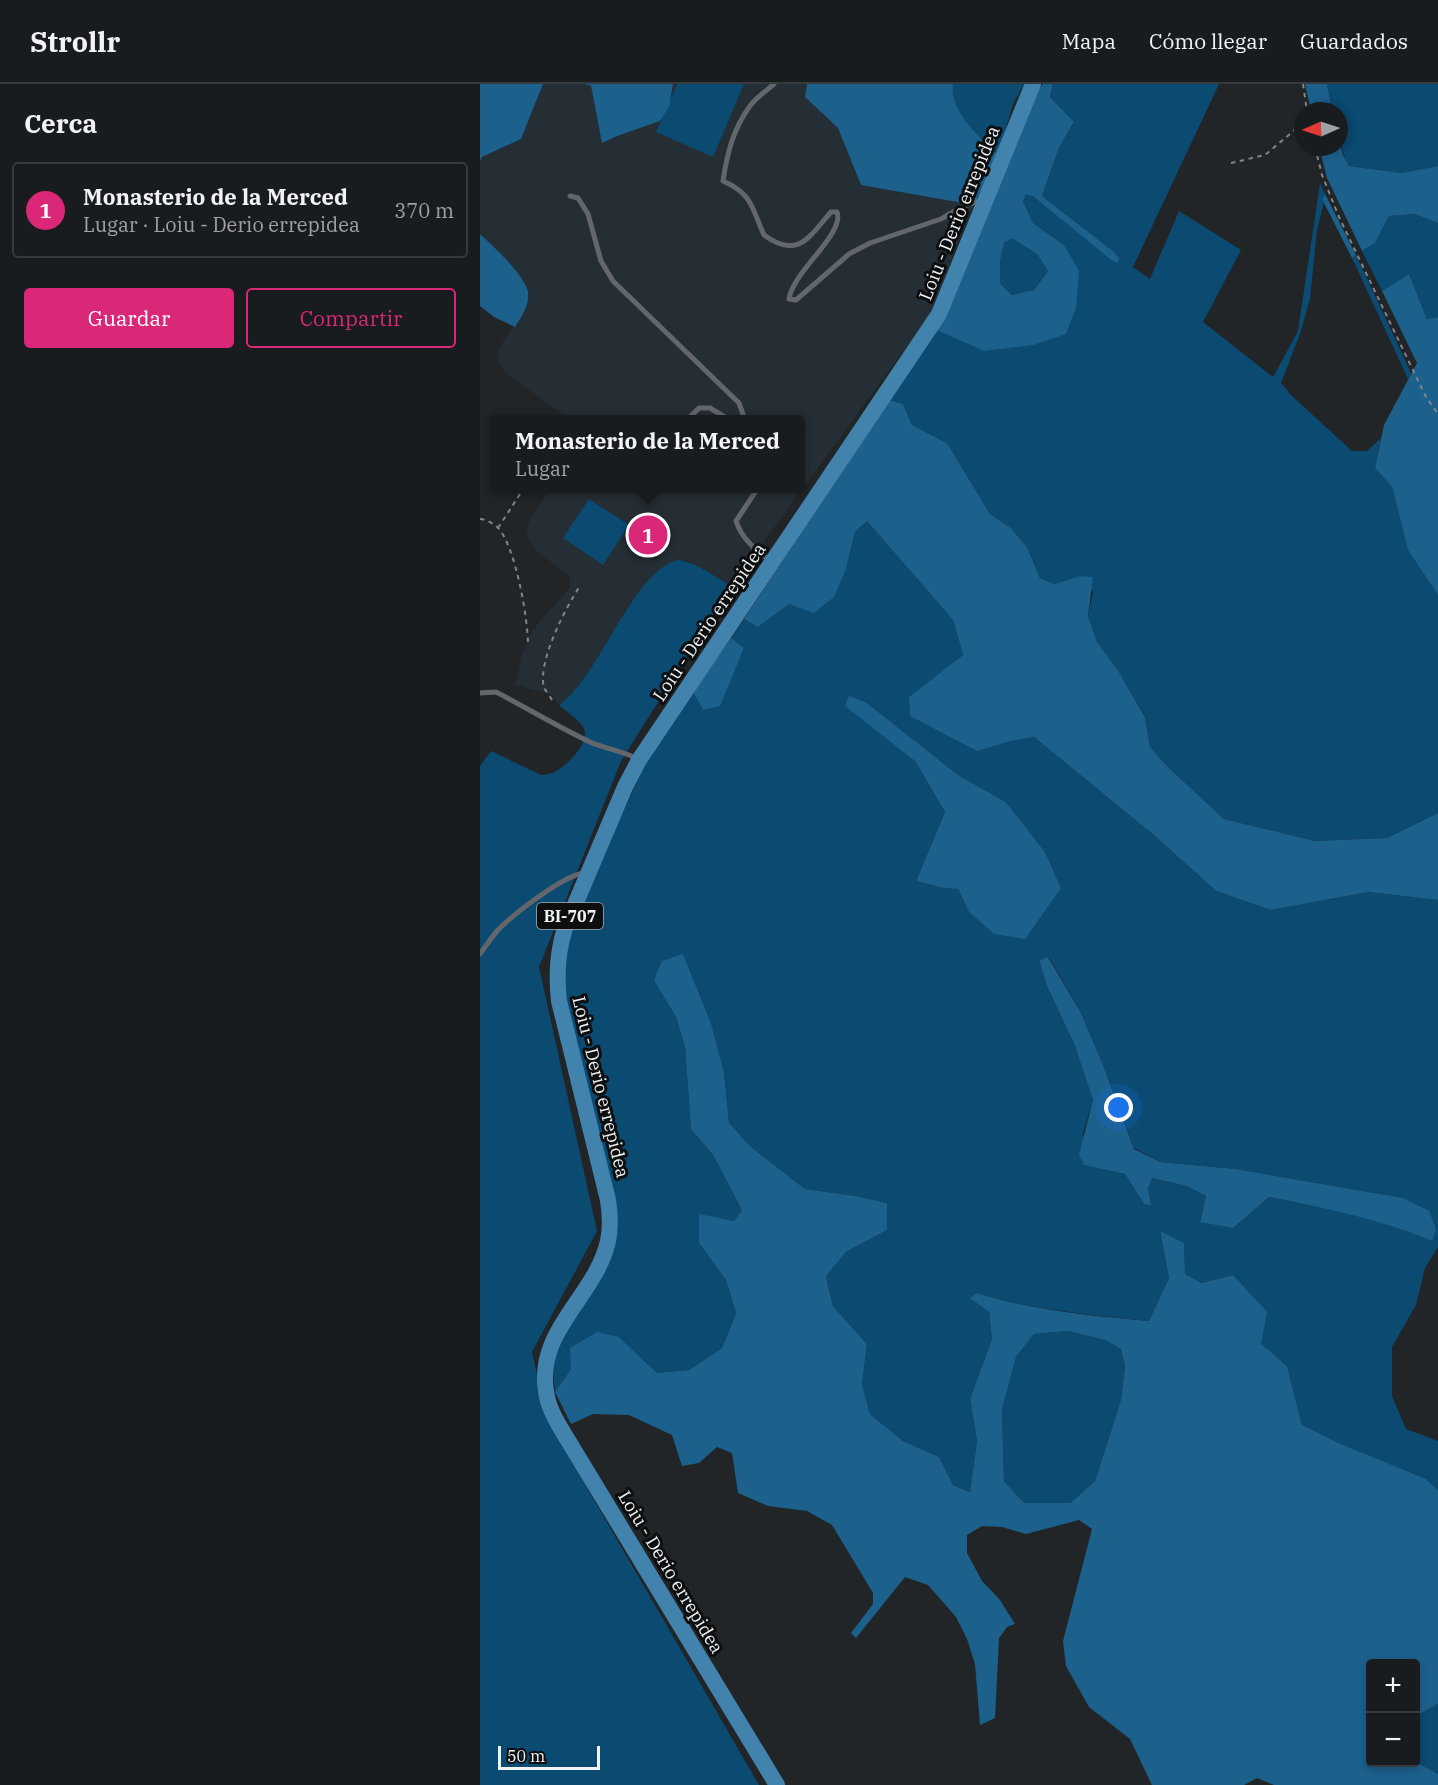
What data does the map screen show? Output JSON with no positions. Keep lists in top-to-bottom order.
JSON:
{
  "streets": {
    "main road": ["Loiu - Derio errepidea", "BI-707"]
  },
  "scale_bar": "50 m",
  "north": "left",
  "page": {
    "header": "Strollr",
    "nav": ["Mapa", "Cómo llegar", "Guardados"],
    "heading": "Cerca",
    "list": [
      {
        "mark": "1",
        "name": "Monasterio de la Merced",
        "note": "Lugar · Loiu - Derio errepidea",
        "value": "370 m"
      }
    ],
    "buttons": ["Guardar", "Compartir"],
    "popup": ["Monasterio de la Merced", "Lugar"],
    "pins": "1",
    "map_buttons": ["+", "−"],
    "scale": "50 m"
  }
}
